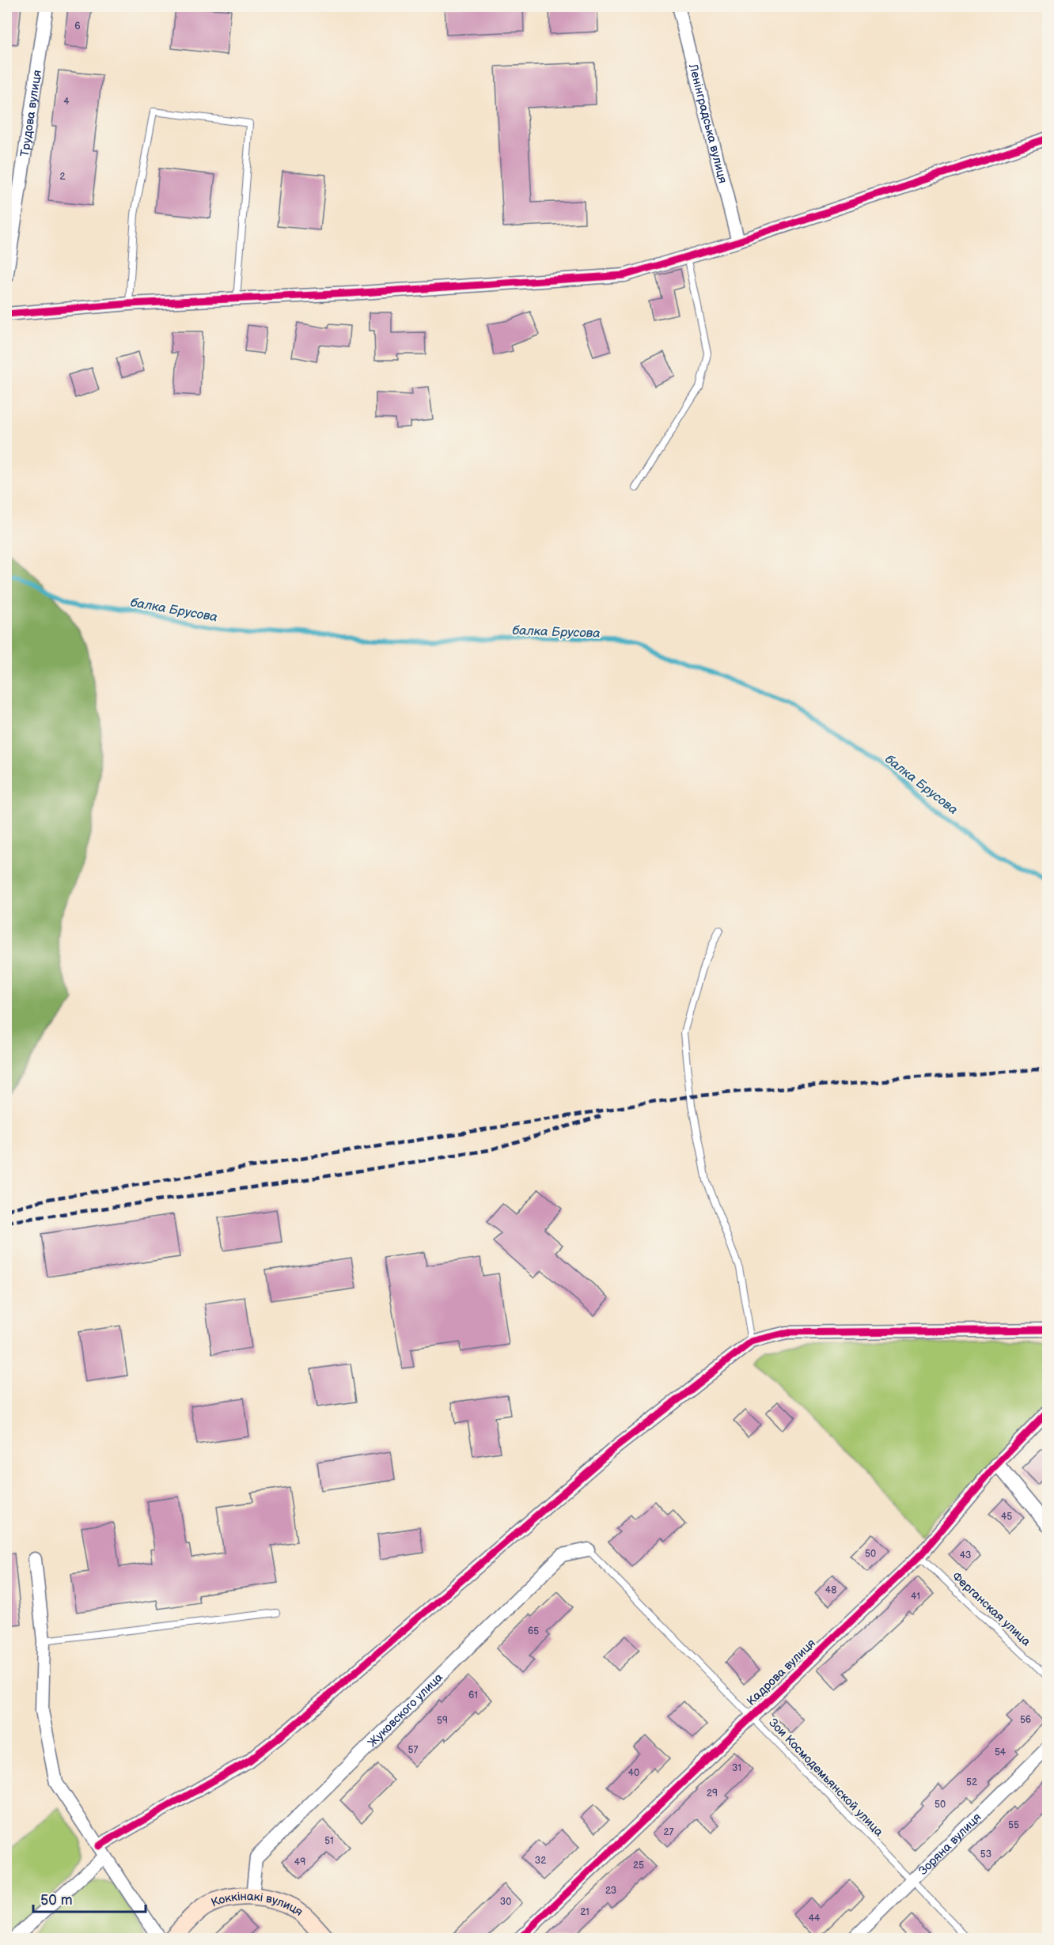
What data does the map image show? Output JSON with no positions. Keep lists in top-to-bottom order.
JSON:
{
  "streets": {
    "street": [
      "Трудова вулиця",
      "Ленінградська вулиця",
      "Кадрова вулиця",
      "Жуковского улица",
      "Зоряна вулиця",
      "Коккінакі вулиця"
    ],
    "lane": ["Ферганская улица", "Зои Космодемьянской улица"]
  },
  "crossings": [
    ["Ферганская улица", "Кадрова вулиця"],
    ["Кадрова вулиця", "Зои Космодемьянской улица"],
    ["Жуковского улица", "Зои Космодемьянской улица"],
    ["Жуковского улица", "Коккінакі вулиця"],
    ["Зои Космодемьянской улица", "Зоряна вулиця"]
  ],
  "water": ["балка Брусова"],
  "house_numbers": [
    "6",
    "4",
    "2",
    "45",
    "50",
    "43",
    "48",
    "41",
    "65",
    "61",
    "56",
    "59",
    "57",
    "54",
    "31",
    "40",
    "52",
    "29",
    "50",
    "55",
    "27",
    "51",
    "53",
    "32",
    "49",
    "25",
    "23",
    "30",
    "21",
    "44"
  ],
  "scale_bar": "50 m"
}
